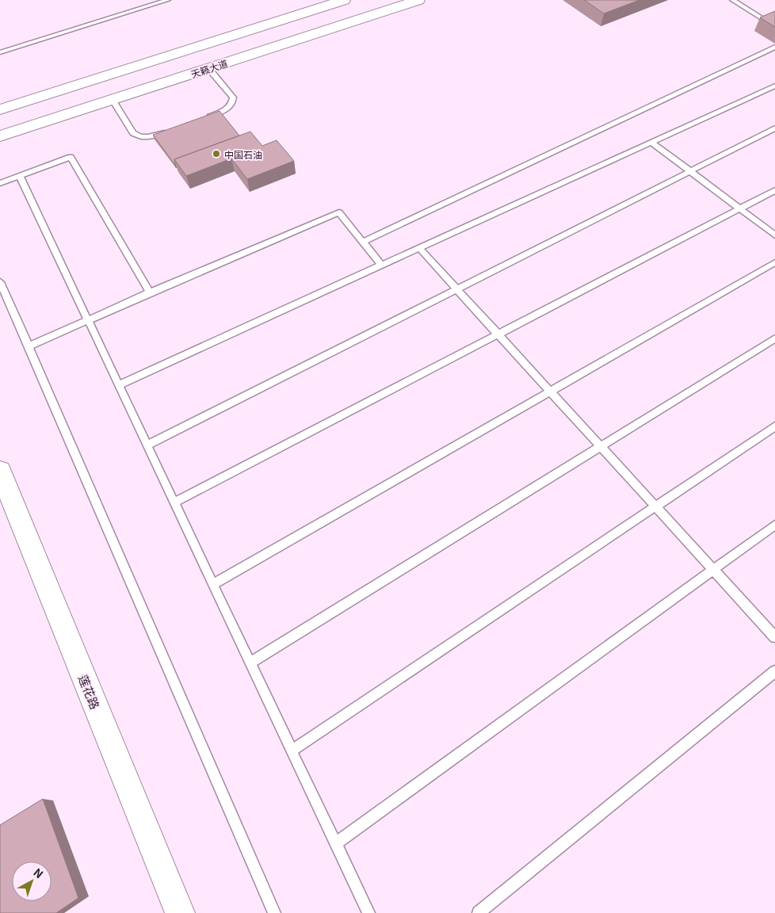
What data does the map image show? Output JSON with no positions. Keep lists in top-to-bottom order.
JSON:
{
  "streets": {
    "main road": ["天籁大道", "莲花路"]
  },
  "places": ["中国石油"],
  "north": "top right"
}
